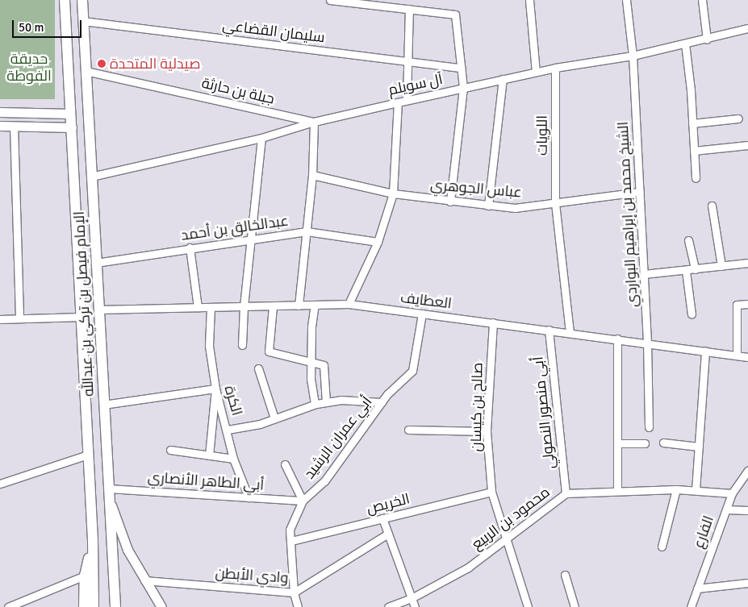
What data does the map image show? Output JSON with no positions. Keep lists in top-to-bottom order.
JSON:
{
  "streets": {
    "main road": ["الإمام فيصل بن تركي بن عبدالله"],
    "street": [
      "سليمان القضاعي",
      "آل سويلم",
      "جبلة بن حارثة",
      "اللويات",
      "عباس الجوهري",
      "الشيخ محمد بن إبراهيم البواردي",
      "عبدالخالق بن أحمد",
      "العطايف",
      "الكرة",
      "صالح بن كيسان",
      "أبي منصور النصولي",
      "أبي عمران الرشيد",
      "أبي الطاهر الأنصاري",
      "الخريص",
      "محمود بن الربيع",
      "الفارع",
      "وادي الأبطن"
    ]
  },
  "crossings": [
    ["سليمان القضاعي", "الإمام فيصل بن تركي بن عبدالله"],
    ["آل سويلم", "جبلة بن حارثة"],
    ["آل سويلم", "اللويات"],
    ["آل سويلم", "الشيخ محمد بن إبراهيم البواردي"],
    ["آل سويلم", "الإمام فيصل بن تركي بن عبدالله"],
    ["جبلة بن حارثة", "الإمام فيصل بن تركي بن عبدالله"],
    ["اللويات", "عباس الجوهري"],
    ["اللويات", "العطايف"],
    ["عباس الجوهري", "الشيخ محمد بن إبراهيم البواردي"],
    ["الشيخ محمد بن إبراهيم البواردي", "العطايف"],
    ["عبدالخالق بن أحمد", "الإمام فيصل بن تركي بن عبدالله"],
    ["العطايف", "الإمام فيصل بن تركي بن عبدالله"],
    ["العطايف", "الكرة"],
    ["العطايف", "صالح بن كيسان"],
    ["العطايف", "أبي منصور النصولي"],
    ["العطايف", "أبي عمران الرشيد"],
    ["الإمام فيصل بن تركي بن عبدالله", "أبي الطاهر الأنصاري"],
    ["الكرة", "أبي الطاهر الأنصاري"],
    ["صالح بن كيسان", "الخريص"],
    ["صالح بن كيسان", "محمود بن الربيع"],
    ["أبي منصور النصولي", "محمود بن الربيع"],
    ["أبي عمران الرشيد", "أبي الطاهر الأنصاري"],
    ["أبي عمران الرشيد", "الخريص"],
    ["أبي عمران الرشيد", "وادي الأبطن"],
    ["محمود بن الربيع", "الفارع"]
  ],
  "parks": ["حديقة الفوطة"],
  "places": ["صيدلية المتحدة"],
  "scale_bar": "50 m"
}
